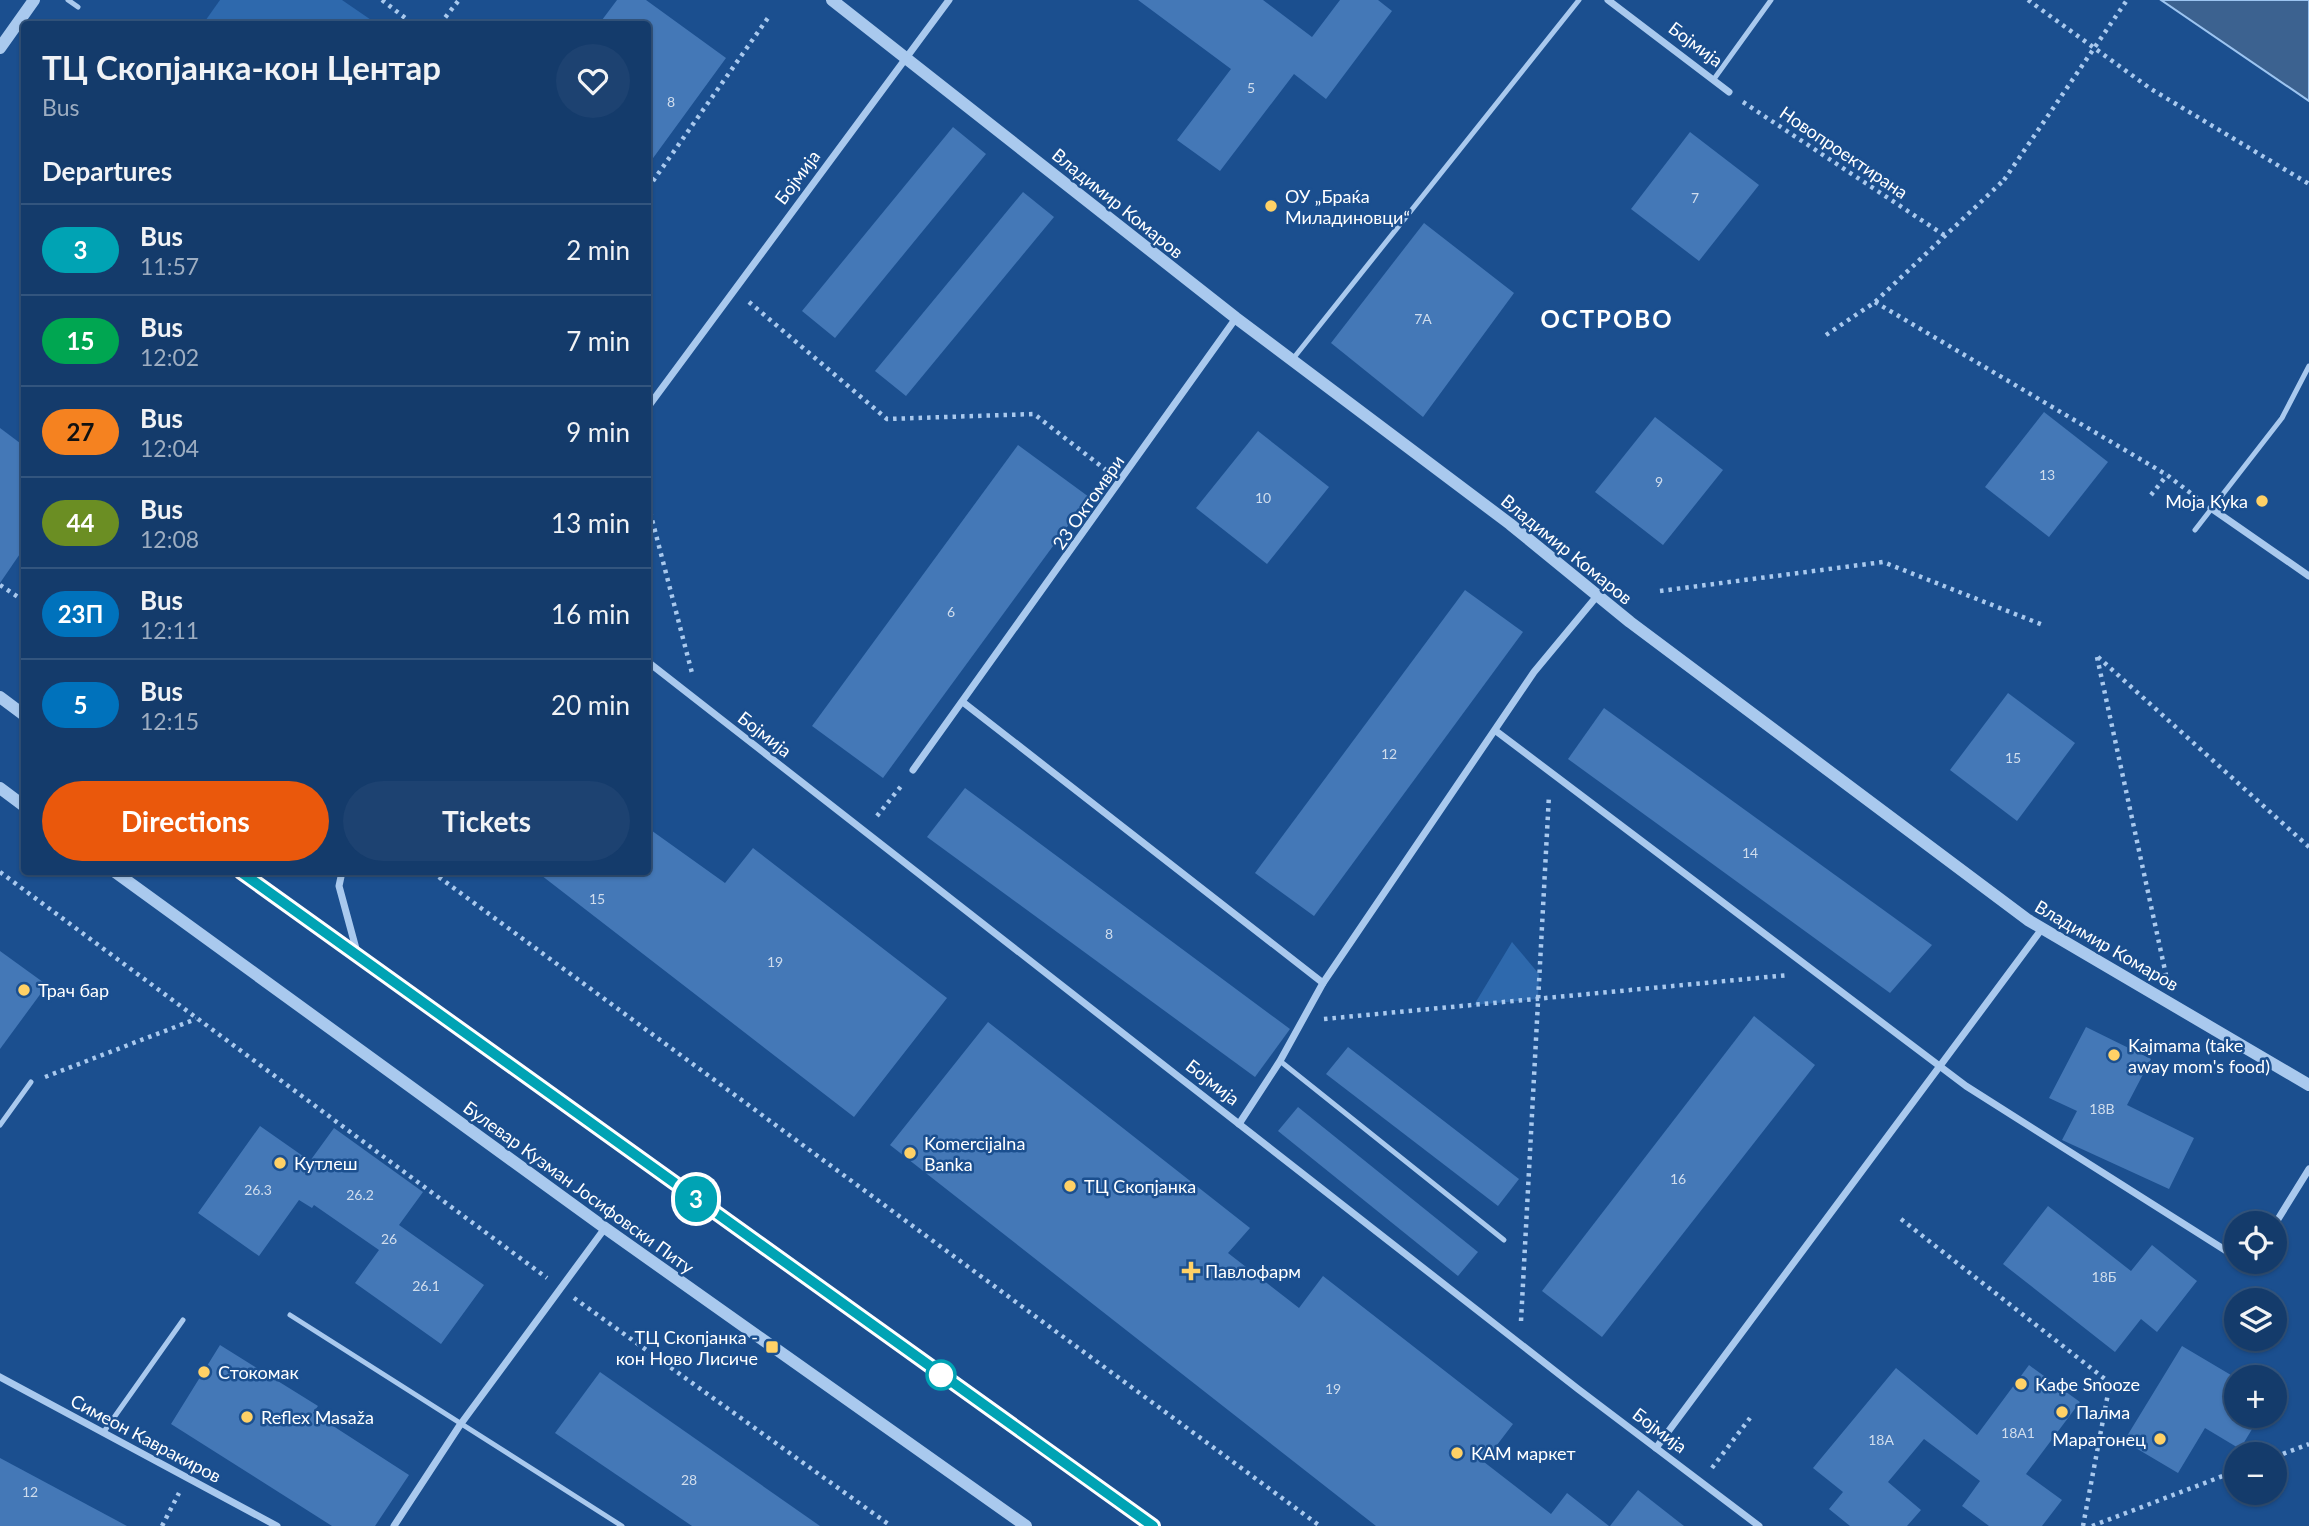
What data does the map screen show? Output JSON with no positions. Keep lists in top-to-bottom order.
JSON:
{
  "streets": {
    "street": [
      "Бојмија",
      "Владимир Комаров",
      "23 Октомври",
      "Булевар Кузман Јосифовски Питу",
      "Симеон Кавракиров"
    ],
    "path": ["Новопроектирана"]
  },
  "crossings": [
    ["Бојмија", "Новопроектирана"],
    ["Бојмија", "Владимир Комаров"],
    ["Владимир Комаров", "23 Октомври"]
  ],
  "districts": ["ОСТРОВО"],
  "places": {
    "other": [
      "ОУ „Браќа Миладиновци“",
      "Moja Kyka",
      "Трач бар",
      "Kajmama (take away mom's food)",
      "Komercijalna Banka",
      "Кутлеш",
      "ТЦ Скопјанка",
      "Стокомак",
      "Кафе Snooze",
      "Палма",
      "Reflex Masaža",
      "Маратонец",
      "KAM маркет"
    ],
    "health": ["Павлофарм"],
    "transit": ["ТЦ Скопјанка - кон Ново Лисиче"]
  },
  "lines": ["bus line 3"],
  "house_numbers": [
    "5",
    "8",
    "7",
    "7А",
    "13",
    "9",
    "10",
    "6",
    "12",
    "15",
    "14",
    "15",
    "8",
    "19",
    "18В",
    "16",
    "26.3",
    "26.2",
    "26",
    "18Б",
    "26.1",
    "19",
    "18А1",
    "18А",
    "28",
    "12"
  ],
  "page": {
    "on_map": "3",
    "heading": [
      ["ТЦ Скопјанка-кон Центар", "Bus"],
      "Departures"
    ],
    "list": [
      {
        "mark": "3",
        "name": "Bus",
        "note": "11:57",
        "value": "2 min"
      },
      {
        "mark": "15",
        "name": "Bus",
        "note": "12:02",
        "value": "7 min"
      },
      {
        "mark": "27",
        "name": "Bus",
        "note": "12:04",
        "value": "9 min"
      },
      {
        "mark": "44",
        "name": "Bus",
        "note": "12:08",
        "value": "13 min"
      },
      {
        "mark": "23П",
        "name": "Bus",
        "note": "12:11",
        "value": "16 min"
      },
      {
        "mark": "5",
        "name": "Bus",
        "note": "12:15",
        "value": "20 min"
      }
    ],
    "buttons": ["Directions", "Tickets"],
    "map_buttons": ["+", "−"]
  }
}
